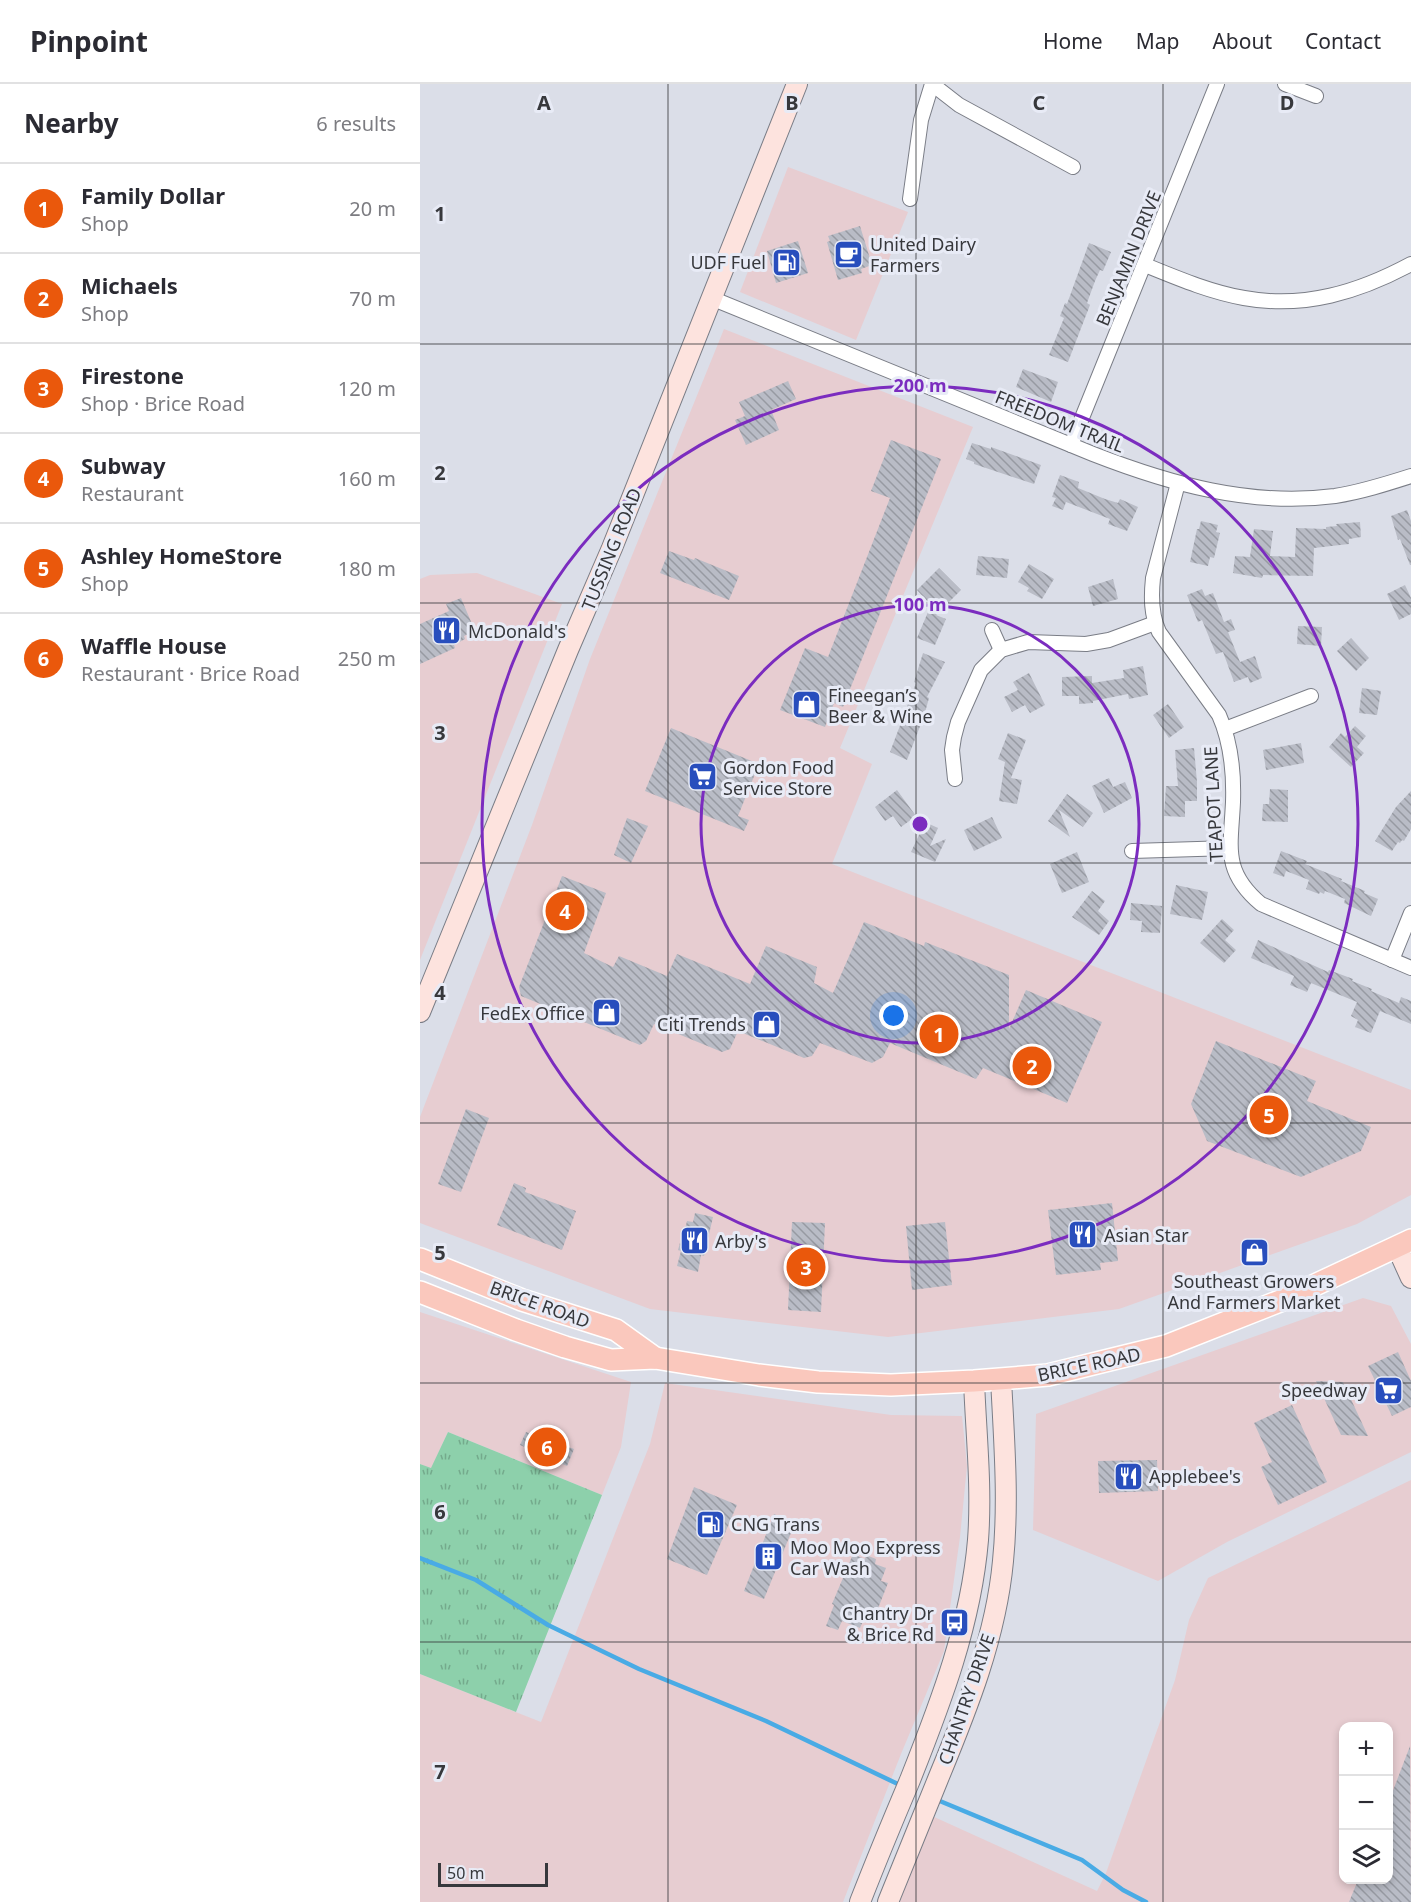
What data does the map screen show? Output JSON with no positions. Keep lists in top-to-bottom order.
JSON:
{
  "streets": {
    "main road": ["BRICE ROAD"],
    "street": [
      "BENJAMIN DRIVE",
      "FREEDOM TRAIL",
      "TUSSING ROAD",
      "TEAPOT LANE",
      "CHANTRY DRIVE"
    ]
  },
  "crossings": [
    ["BENJAMIN DRIVE", "FREEDOM TRAIL"],
    ["FREEDOM TRAIL", "TUSSING ROAD"],
    ["FREEDOM TRAIL", "TEAPOT LANE"],
    ["BRICE ROAD", "CHANTRY DRIVE"]
  ],
  "places": {
    "cafe": ["United Dairy Farmers"],
    "fuel station": ["UDF Fuel", "CNG Trans"],
    "restaurant": [
      "McDonald's",
      "Asian Star",
      "Arby's",
      "Applebee's"
    ],
    "shop": [
      "Fineegan’s Beer & Wine",
      "FedEx Office",
      "Citi Trends",
      "Southeast Growers And Farmers Market"
    ],
    "supermarket": ["Gordon Food Service Store", "Speedway"],
    "building": ["Moo Moo Express Car Wash"],
    "bus stop": ["Chantry Dr & Brice Rd"]
  },
  "scale_bar": "50 m",
  "page": {
    "header": "Pinpoint",
    "nav": [
      "Home",
      "Map",
      "About",
      "Contact"
    ],
    "heading": ["Nearby", "6 results"],
    "list": [
      {
        "mark": "1",
        "name": "Family Dollar",
        "note": "Shop",
        "value": "20 m"
      },
      {
        "mark": "2",
        "name": "Michaels",
        "note": "Shop",
        "value": "70 m"
      },
      {
        "mark": "3",
        "name": "Firestone",
        "note": "Shop · Brice Road",
        "value": "120 m"
      },
      {
        "mark": "4",
        "name": "Subway",
        "note": "Restaurant",
        "value": "160 m"
      },
      {
        "mark": "5",
        "name": "Ashley HomeStore",
        "note": "Shop",
        "value": "180 m"
      },
      {
        "mark": "6",
        "name": "Waffle House",
        "note": "Restaurant · Brice Road",
        "value": "250 m"
      }
    ],
    "pins": [
      "4",
      "1",
      "2",
      "5",
      "3",
      "6"
    ],
    "map_buttons": ["+", "−"],
    "scale": "50 m"
  },
  "grid": {
    "columns": [
      "A",
      "B",
      "C",
      "D"
    ],
    "rows": [
      "1",
      "2",
      "3",
      "4",
      "5",
      "6",
      "7"
    ]
  },
  "rings": ["200 m", "100 m"]
}
